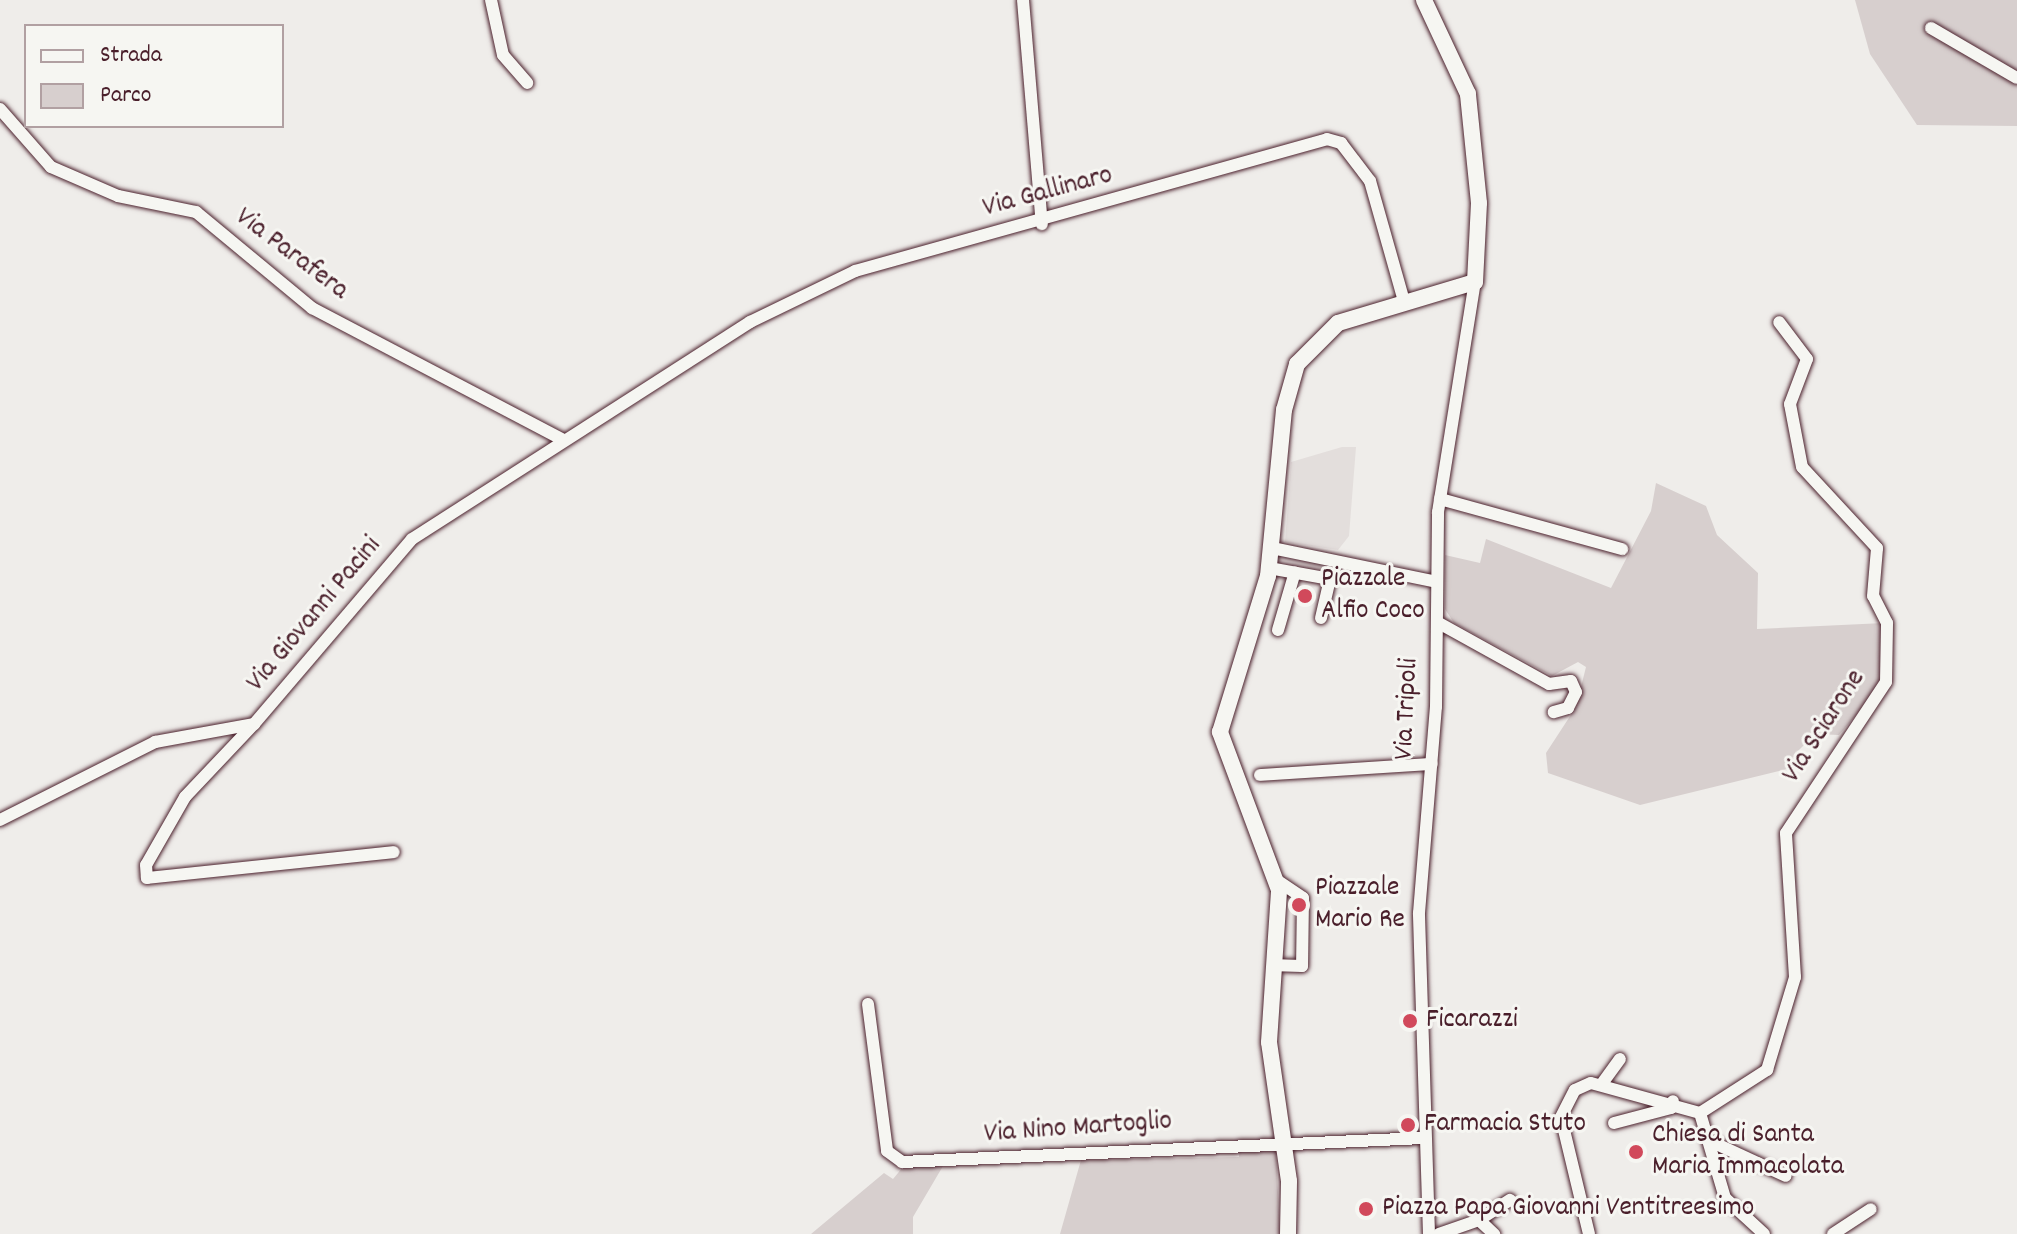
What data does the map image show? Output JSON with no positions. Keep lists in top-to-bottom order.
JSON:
{
  "streets": {
    "main road": ["Via Tripoli"],
    "street": [
      "Via Gallinaro",
      "Via Parafera",
      "Via Giovanni Pacini",
      "Via Sciarone",
      "Via Nino Martoglio"
    ]
  },
  "crossings": [
    ["Via Gallinaro", "Via Parafera"],
    ["Via Gallinaro", "Via Giovanni Pacini"],
    ["Via Parafera", "Via Giovanni Pacini"],
    ["Via Tripoli", "Via Nino Martoglio"]
  ],
  "places": [
    "Piazzale Alfio Coco",
    "Piazzale Mario Re",
    "Ficarazzi",
    "Farmacia Stuto",
    "Chiesa di Santa Maria Immacolata",
    "Piazza Papa Giovanni Ventitreesimo"
  ],
  "legend": ["Strada", "Parco"]
}
